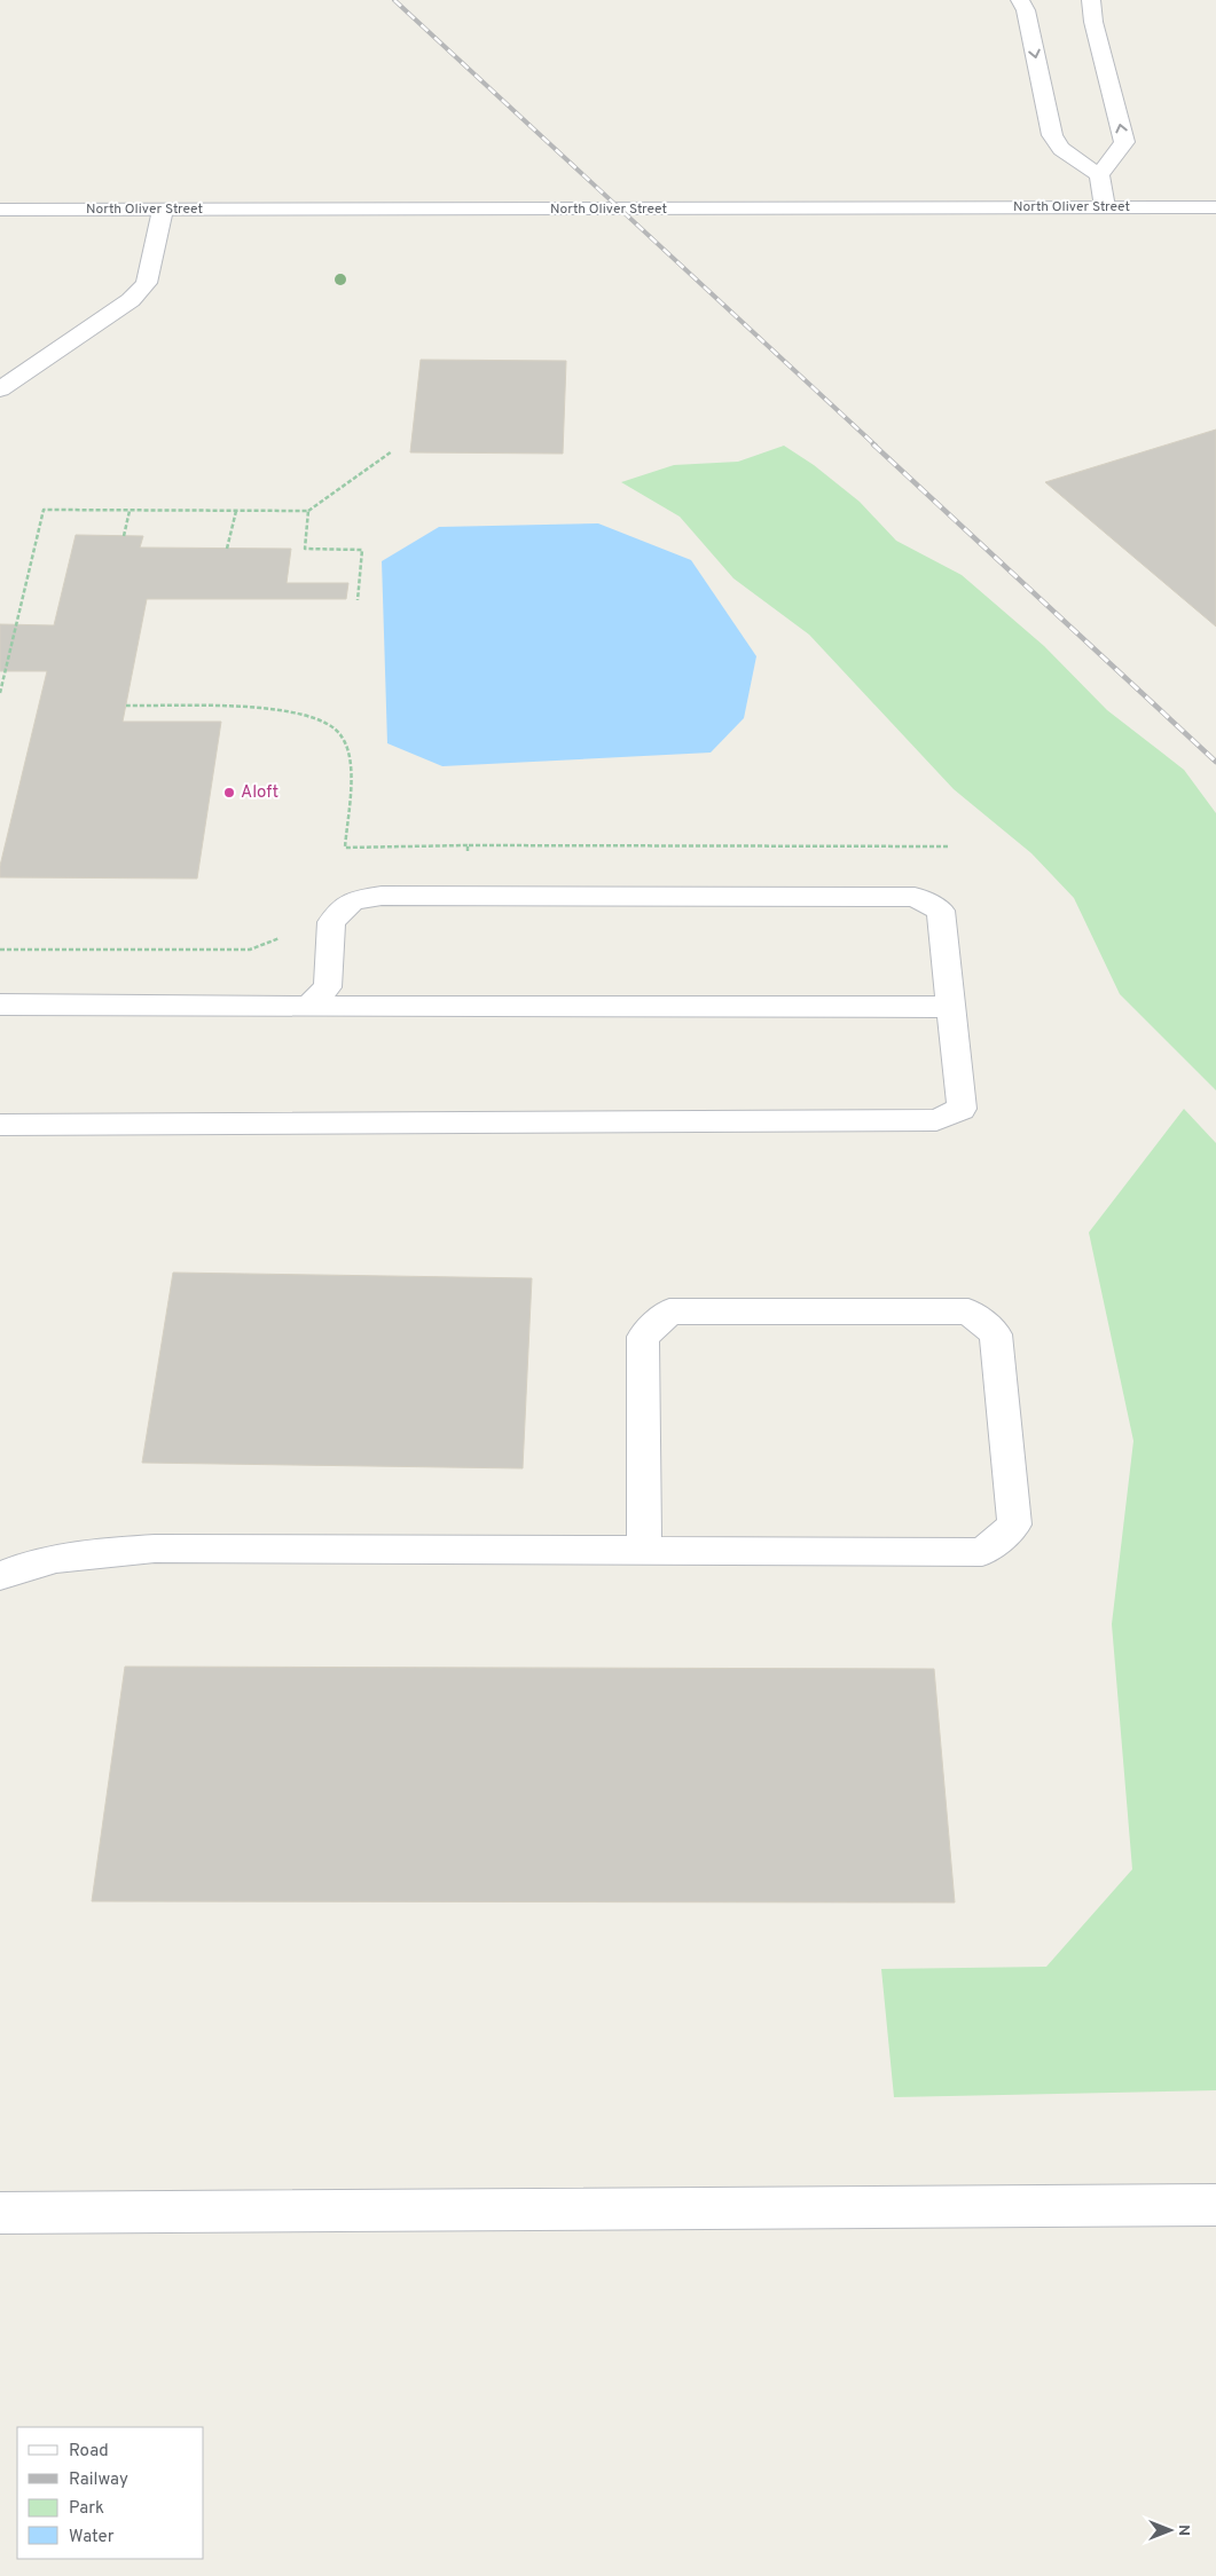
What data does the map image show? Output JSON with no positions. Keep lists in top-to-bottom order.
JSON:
{
  "streets": {
    "main road": ["North Oliver Street"]
  },
  "places": ["Aloft"],
  "legend": [
    "Road",
    "Railway",
    "Park",
    "Water"
  ],
  "north": "right"
}
